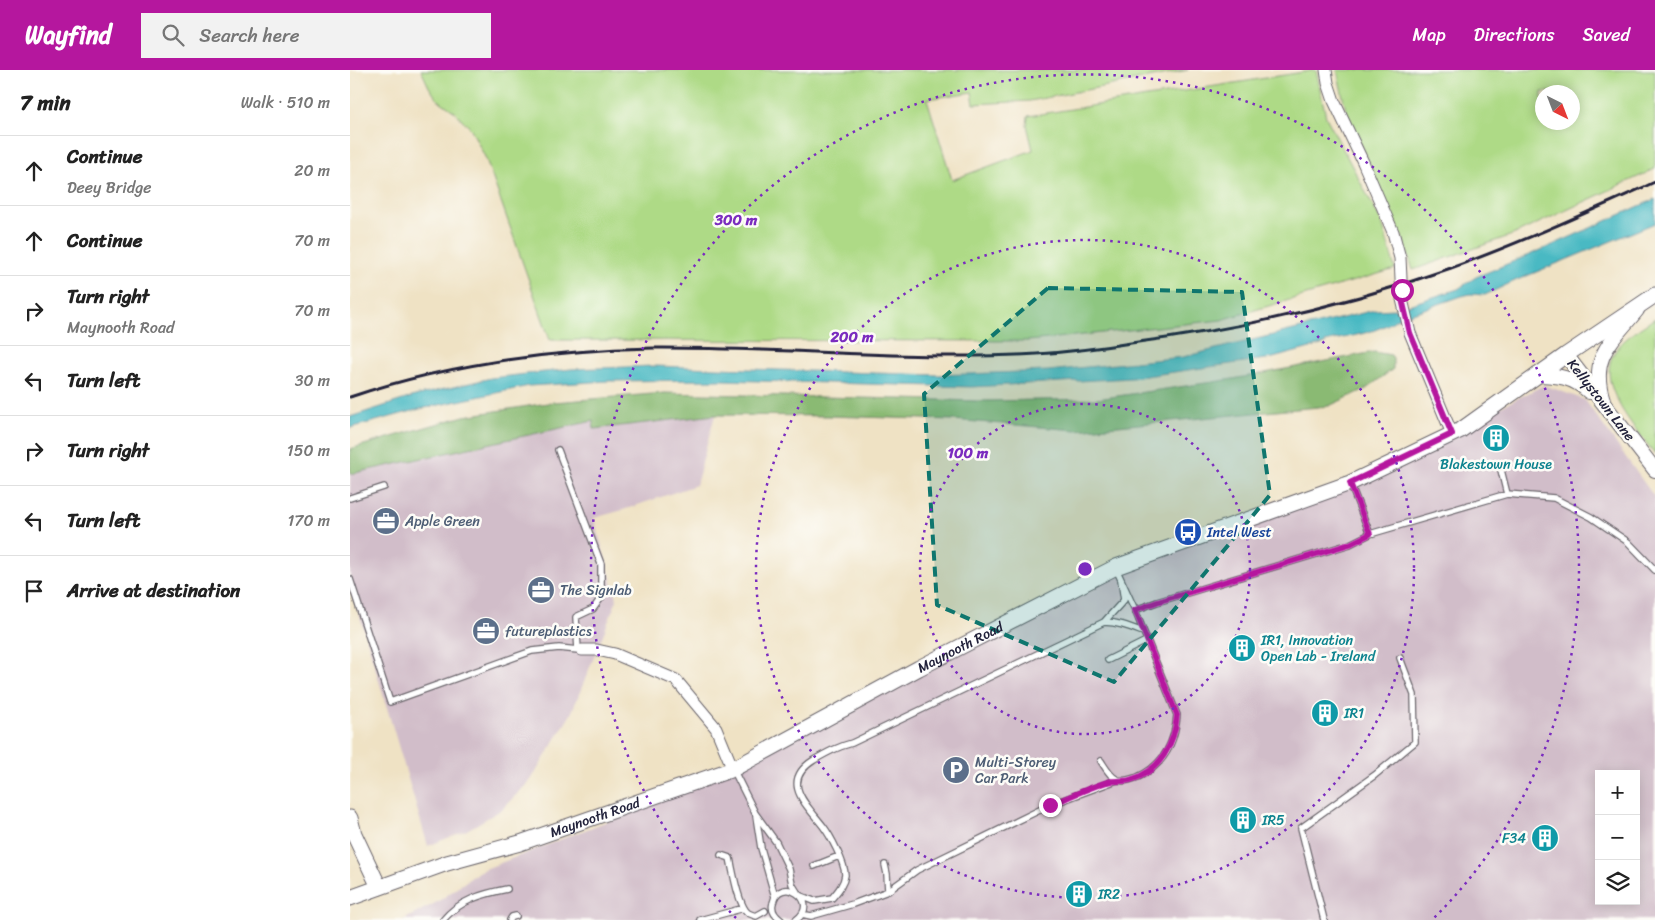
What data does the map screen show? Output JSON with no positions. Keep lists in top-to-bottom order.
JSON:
{
  "streets": {
    "main road": ["Maynooth Road"],
    "street": ["Kellystown Lane"]
  },
  "crossings": [
    ["Kellystown Lane", "Maynooth Road"]
  ],
  "places": {
    "building": [
      "Blakestown House",
      "IR1, Innovation Open Lab - Ireland",
      "IR1",
      "IR5",
      "F34",
      "IR2"
    ],
    "office": ["Apple Green", "The Signlab", "futureplastics"],
    "bus stop": ["Intel West"],
    "parking": ["Multi-Storey Car Park"]
  },
  "north": "bottom right",
  "page": {
    "header": "Wayfind",
    "search": "Search here",
    "nav": ["Map", "Directions", "Saved"],
    "heading": ["7 min", "Walk · 510 m"],
    "list": [
      ["Continue", "Deey Bridge", "20 m"],
      ["Continue", "70 m"],
      ["Turn right", "Maynooth Road", "70 m"],
      ["Turn left", "30 m"],
      ["Turn right", "150 m"],
      ["Turn left", "170 m"],
      "Arrive at destination"
    ],
    "map_buttons": ["+", "−"]
  },
  "rings": ["300 m", "200 m", "100 m"]
}
